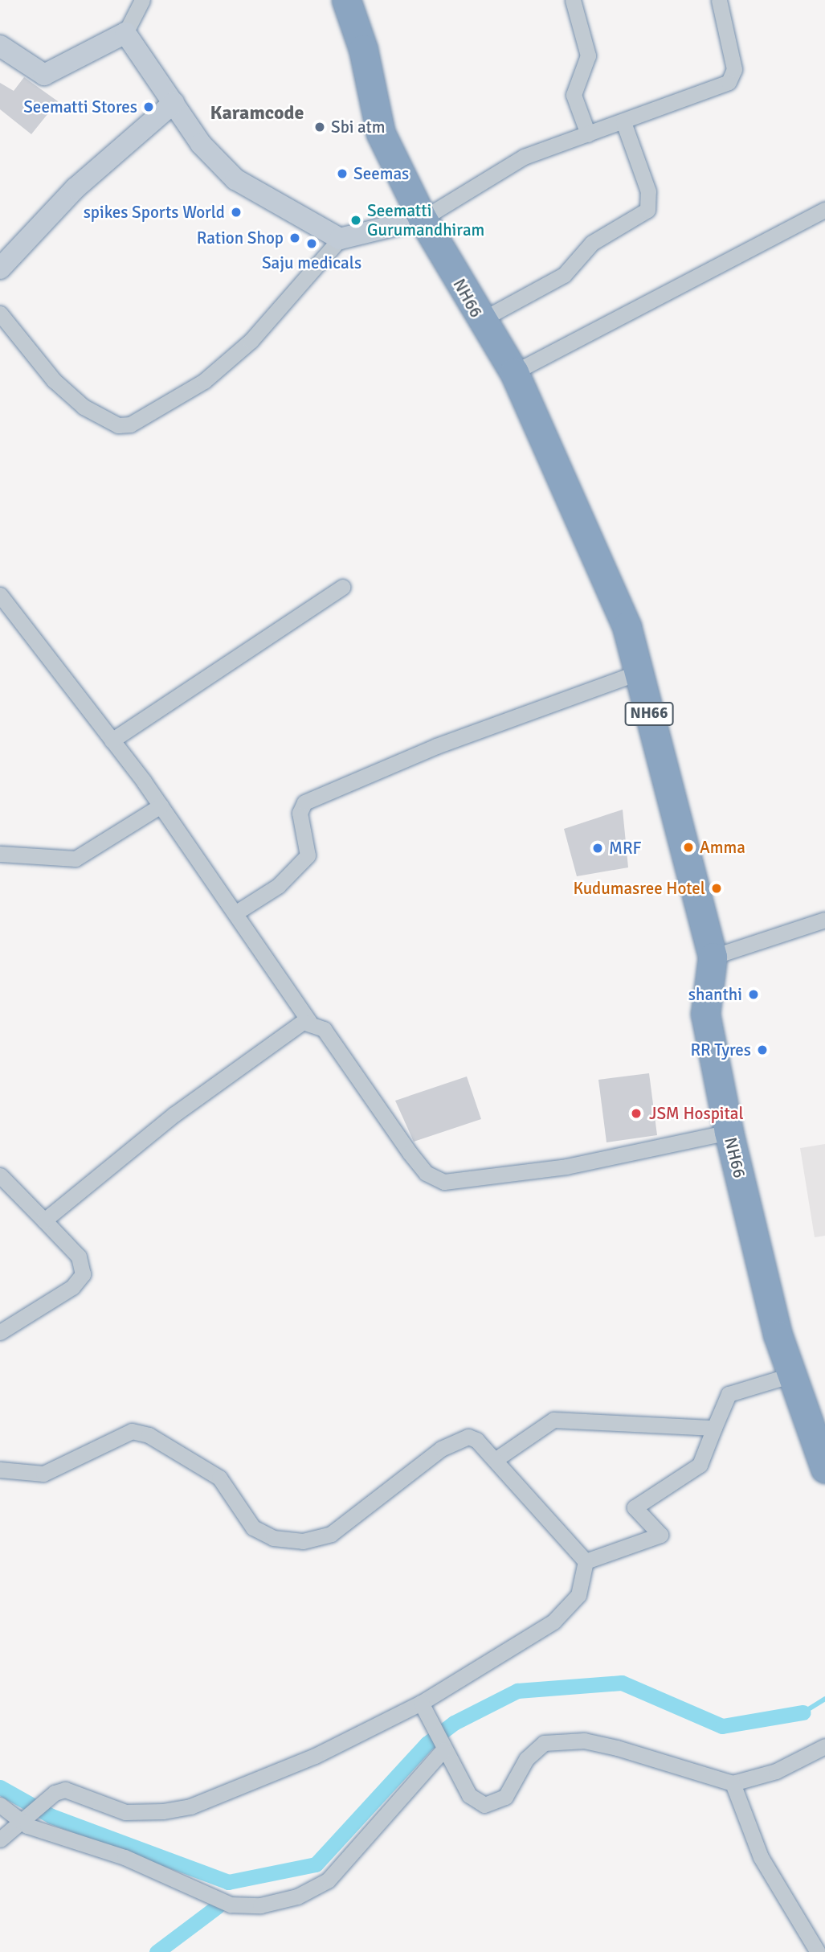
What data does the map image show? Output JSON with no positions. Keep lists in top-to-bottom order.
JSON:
{
  "streets": {
    "highway": ["NH66"]
  },
  "districts": ["Karamcode"],
  "places": [
    "Seematti Stores",
    "Sbi atm",
    "Seemas",
    "spikes Sports World",
    "Seematti Gurumandhiram",
    "Ration Shop",
    "Saju medicals",
    "Amma",
    "MRF",
    "Kudumasree Hotel",
    "shanthi",
    "RR Tyres",
    "JSM Hospital"
  ]
}
